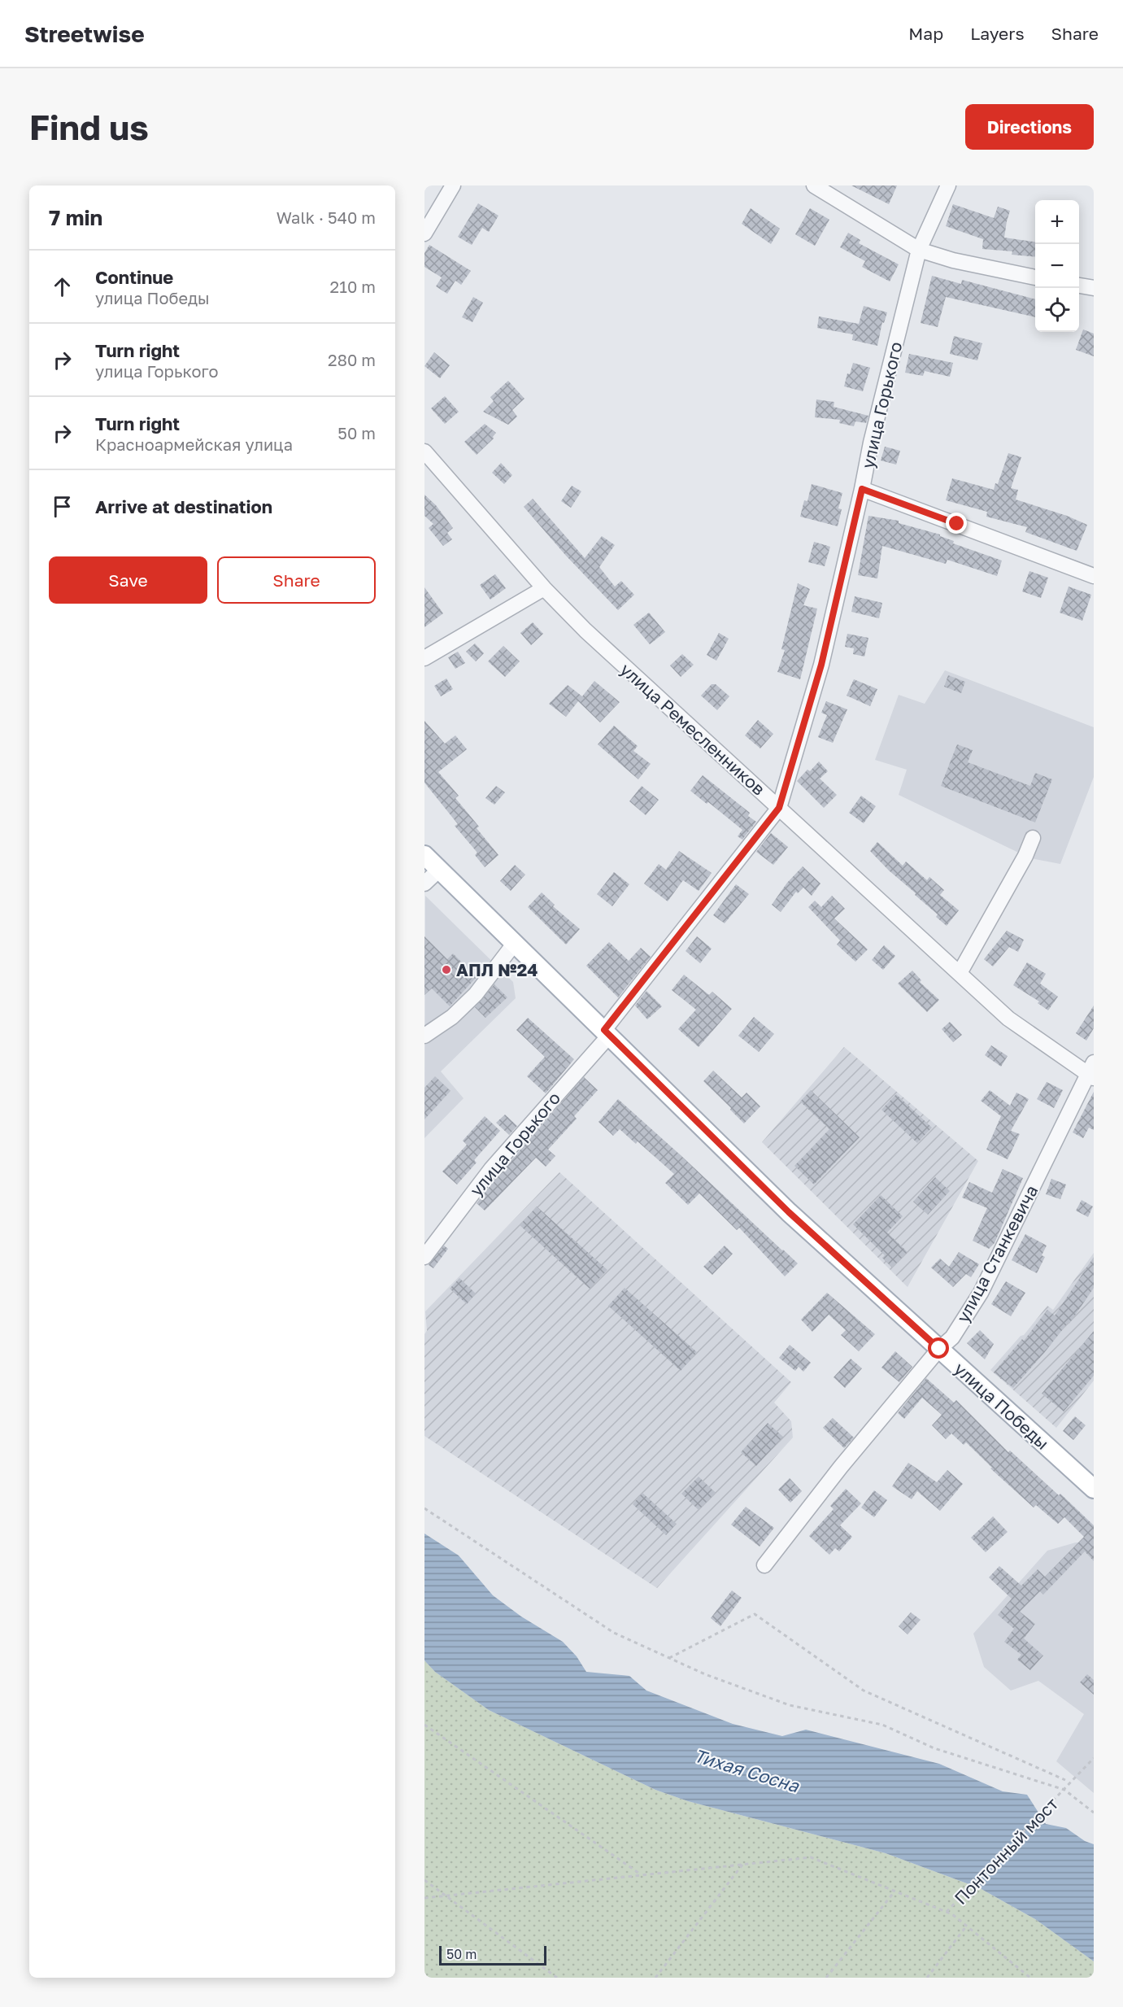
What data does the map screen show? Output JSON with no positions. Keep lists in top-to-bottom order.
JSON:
{
  "streets": {
    "main road": ["улица Победы"],
    "street": ["улица Горького", "улица Ремесленников", "улица Станкевича"],
    "path": ["Понтонный мост"]
  },
  "crossings": [
    ["улица Горького", "улица Ремесленников"],
    ["улица Горького", "улица Победы"],
    ["улица Ремесленников", "улица Станкевича"],
    ["улица Станкевича", "улица Победы"]
  ],
  "water": ["Тихая Сосна"],
  "places": ["АПЛ №24"],
  "scale_bar": "50 m",
  "page": {
    "header": "Streetwise",
    "nav": ["Map", "Layers", "Share"],
    "buttons": [
      "Directions",
      ["Save", "Share"]
    ],
    "title": "Find us",
    "heading": ["7 min", "Walk · 540 m"],
    "map_buttons": ["+", "−"],
    "list": [
      ["Continue", "улица Победы", "210 m"],
      ["Turn right", "улица Горького", "280 m"],
      ["Turn right", "Красноармейская улица", "50 m"],
      "Arrive at destination"
    ],
    "scale": "50 m"
  }
}
